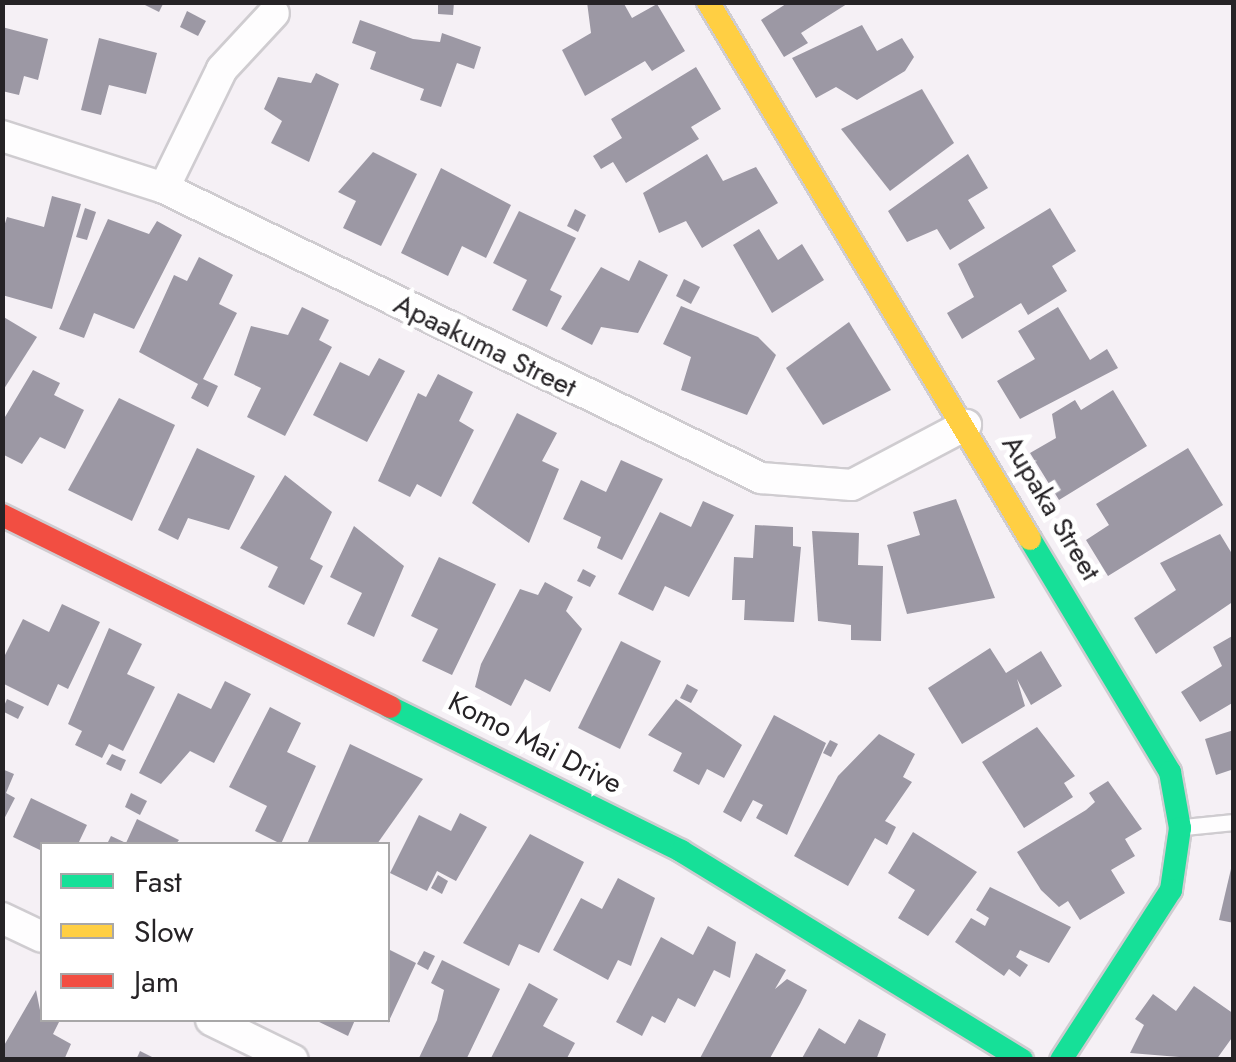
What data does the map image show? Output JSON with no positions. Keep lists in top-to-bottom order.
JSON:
{
  "streets": {
    "street": ["Apaakuma Street", "Aupaka Street", "Komo Mai Drive"]
  },
  "crossings": [
    ["Apaakuma Street", "Aupaka Street"]
  ],
  "legend": ["Fast", "Slow", "Jam"]
}
